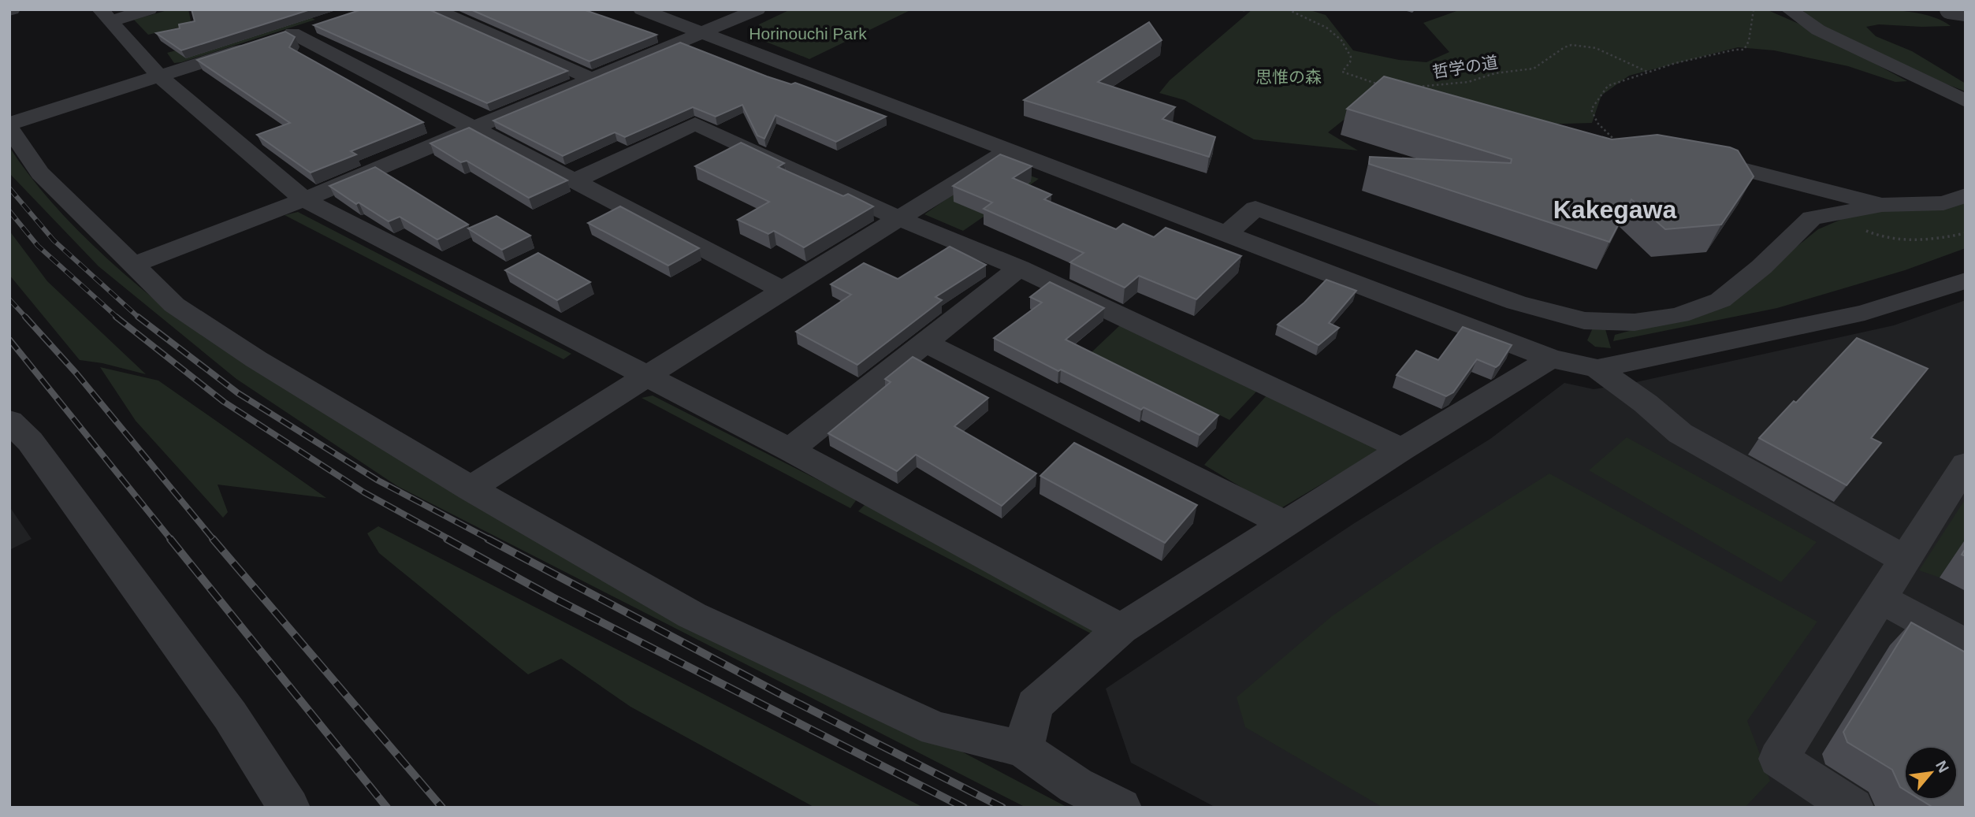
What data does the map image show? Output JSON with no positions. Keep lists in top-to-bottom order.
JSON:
{
  "streets": {
    "path": ["哲学の道"]
  },
  "districts": ["Kakegawa"],
  "parks": ["Horinouchi Park", "思惟の森"],
  "north": "top right"
}
